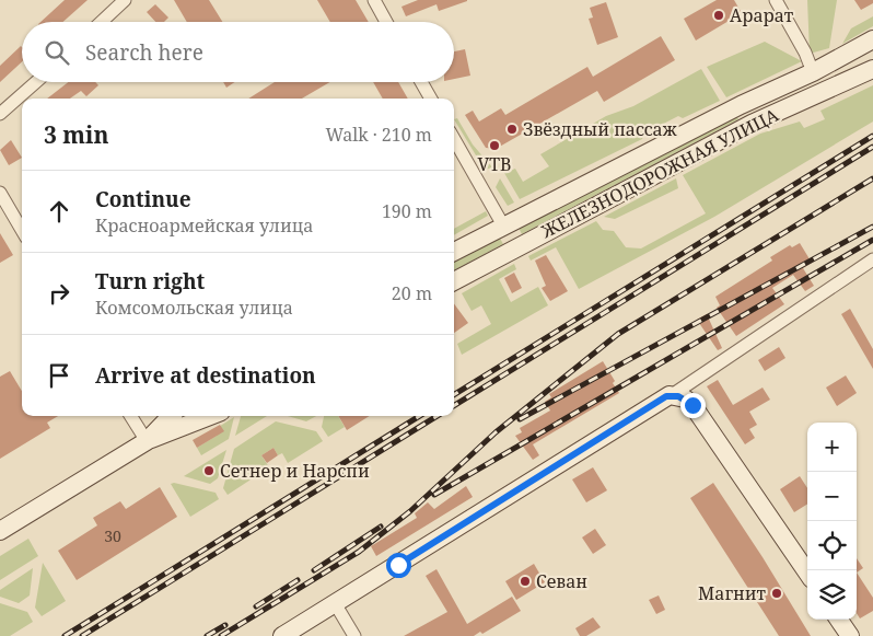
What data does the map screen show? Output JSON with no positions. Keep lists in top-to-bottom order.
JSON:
{
  "streets": {
    "main road": ["ЖЕЛЕЗНОДОРОЖНАЯ УЛИЦА"]
  },
  "places": [
    "Арарат",
    "Звёздный пассаж",
    "VTB",
    "Сетнер и Нарспи",
    "Севан",
    "Магнит"
  ],
  "house_numbers": ["30"],
  "page": {
    "search": "Search here",
    "heading": ["3 min", "Walk · 210 m"],
    "list": [
      ["Continue", "Красноармейская улица", "190 m"],
      ["Turn right", "Комсомольская улица", "20 m"],
      "Arrive at destination"
    ],
    "map_buttons": ["+", "−"]
  }
}
